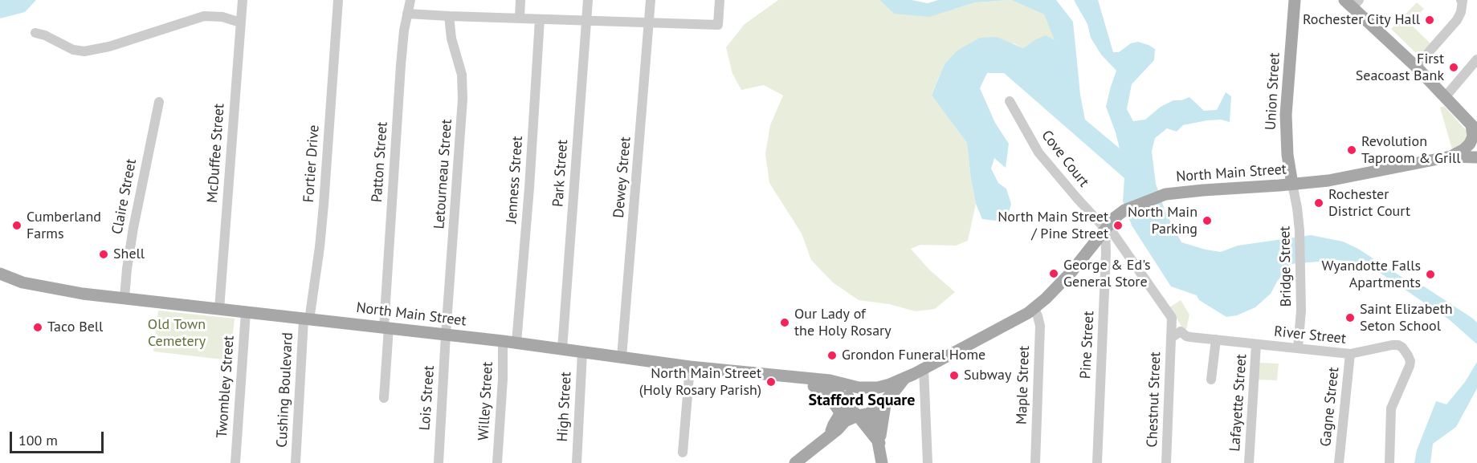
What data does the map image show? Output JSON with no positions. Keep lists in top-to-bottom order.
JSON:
{
  "streets": {
    "main road": ["Union Street", "North Main Street"],
    "street": [
      "McDuffee Street",
      "Cove Court",
      "Patton Street",
      "Fortier Drive",
      "Park Street",
      "Letourneau Street",
      "Dewey Street",
      "Jenness Street",
      "Claire Street",
      "Bridge Street",
      "River Street",
      "Pine Street",
      "Maple Street",
      "Twombley Street",
      "Cushing Boulevard",
      "Lois Street",
      "Chestnut Street",
      "Willey Street",
      "Lafayette Street",
      "High Street",
      "Gagne Street"
    ]
  },
  "crossings": [
    ["Union Street", "North Main Street"],
    ["Union Street", "Bridge Street"],
    ["McDuffee Street", "North Main Street"],
    ["Cove Court", "North Main Street"],
    ["Cove Court", "Pine Street"],
    ["Patton Street", "North Main Street"],
    ["Fortier Drive", "North Main Street"],
    ["Fortier Drive", "Cushing Boulevard"],
    ["Park Street", "North Main Street"],
    ["North Main Street", "Letourneau Street"],
    ["North Main Street", "Dewey Street"],
    ["North Main Street", "Jenness Street"],
    ["North Main Street", "Claire Street"],
    ["North Main Street", "Bridge Street"],
    ["North Main Street", "Pine Street"],
    ["North Main Street", "Maple Street"],
    ["North Main Street", "Twombley Street"],
    ["North Main Street", "Cushing Boulevard"],
    ["North Main Street", "Lois Street"],
    ["North Main Street", "Willey Street"],
    ["North Main Street", "High Street"],
    ["Letourneau Street", "Lois Street"],
    ["Bridge Street", "River Street"],
    ["River Street", "Lafayette Street"],
    ["River Street", "Gagne Street"]
  ],
  "districts": ["Stafford Square"],
  "parks": ["Old Town Cemetery"],
  "places": [
    "Rochester City Hall",
    "First Seacoast Bank",
    "Revolution Taproom & Grill",
    "Rochester District Court",
    "North Main Parking",
    "Cumberland Farms",
    "North Main Street / Pine Street",
    "Shell",
    "George & Ed's General Store",
    "Wyandotte Falls Apartments",
    "Saint Elizabeth Seton School",
    "Our Lady of the Holy Rosary",
    "Taco Bell",
    "Grondon Funeral Home",
    "Subway",
    "North Main Street (Holy Rosary Parish)"
  ],
  "scale_bar": "100 m"
}
